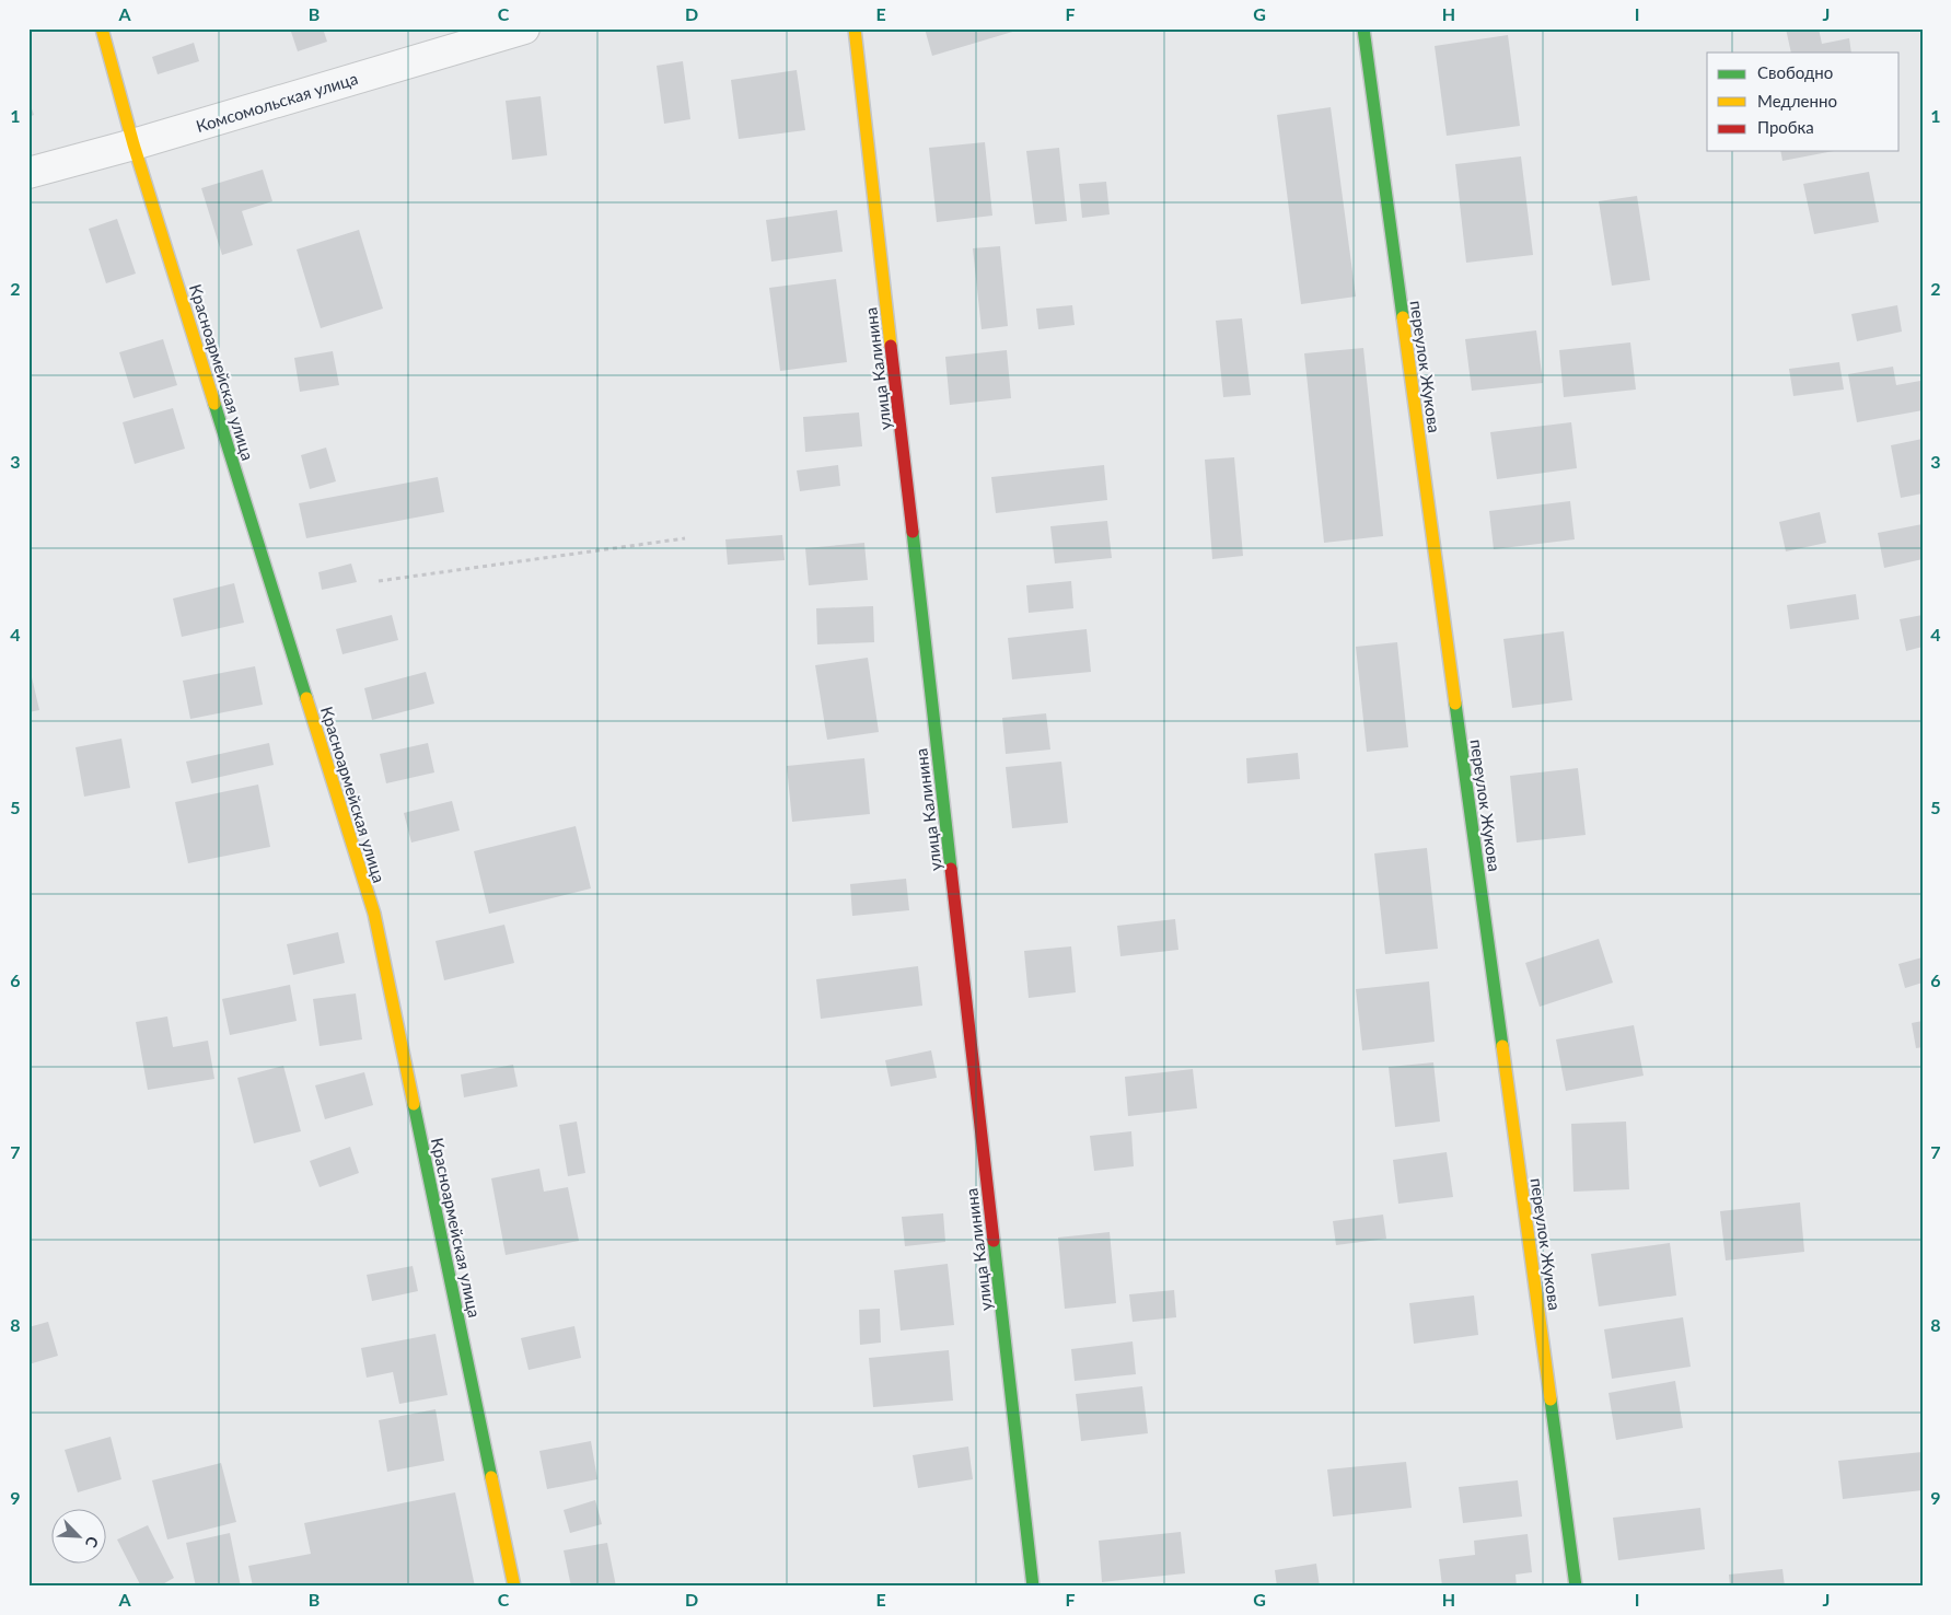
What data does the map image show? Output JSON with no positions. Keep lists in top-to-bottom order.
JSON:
{
  "streets": {
    "street": [
      "Комсомольская улица",
      "переулок Жукова",
      "улица Калинина",
      "Красноармейская улица"
    ]
  },
  "crossings": [
    ["Комсомольская улица", "Красноармейская улица"]
  ],
  "legend": ["Свободно", "Медленно", "Пробка"],
  "north": "bottom right",
  "grid": {
    "columns": [
      "A",
      "B",
      "C",
      "D",
      "E",
      "F",
      "G",
      "H",
      "I",
      "J"
    ],
    "rows": [
      "1",
      "2",
      "3",
      "4",
      "5",
      "6",
      "7",
      "8",
      "9"
    ]
  }
}
